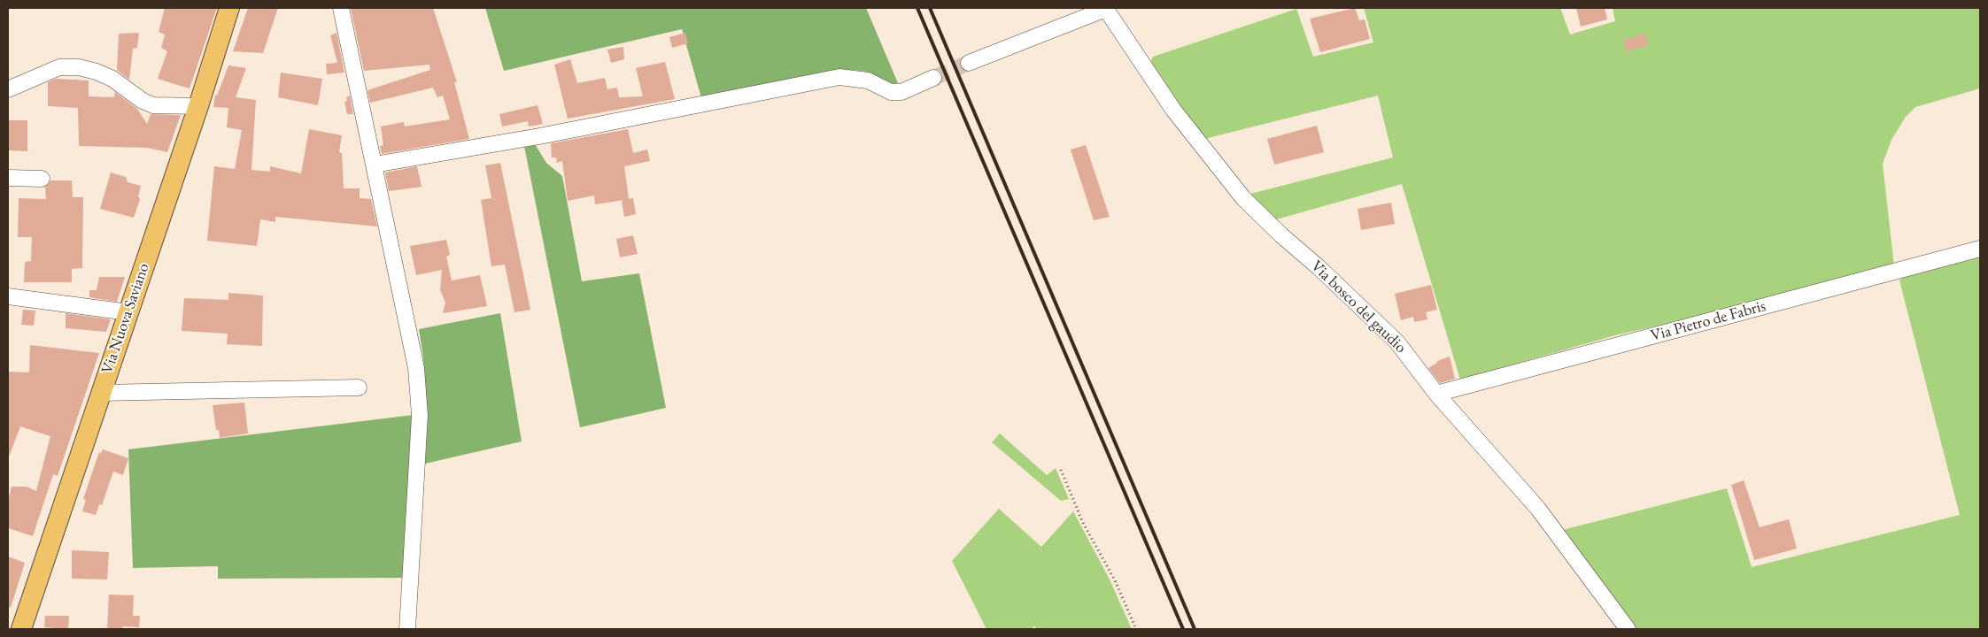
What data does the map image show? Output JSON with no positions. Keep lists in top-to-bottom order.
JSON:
{
  "streets": {
    "main road": ["Via Nuova Saviano"],
    "street": ["Via bosco del gaudio", "Via Pietro de Fabris"]
  },
  "crossings": [
    ["Via bosco del gaudio", "Via Pietro de Fabris"]
  ]
}
